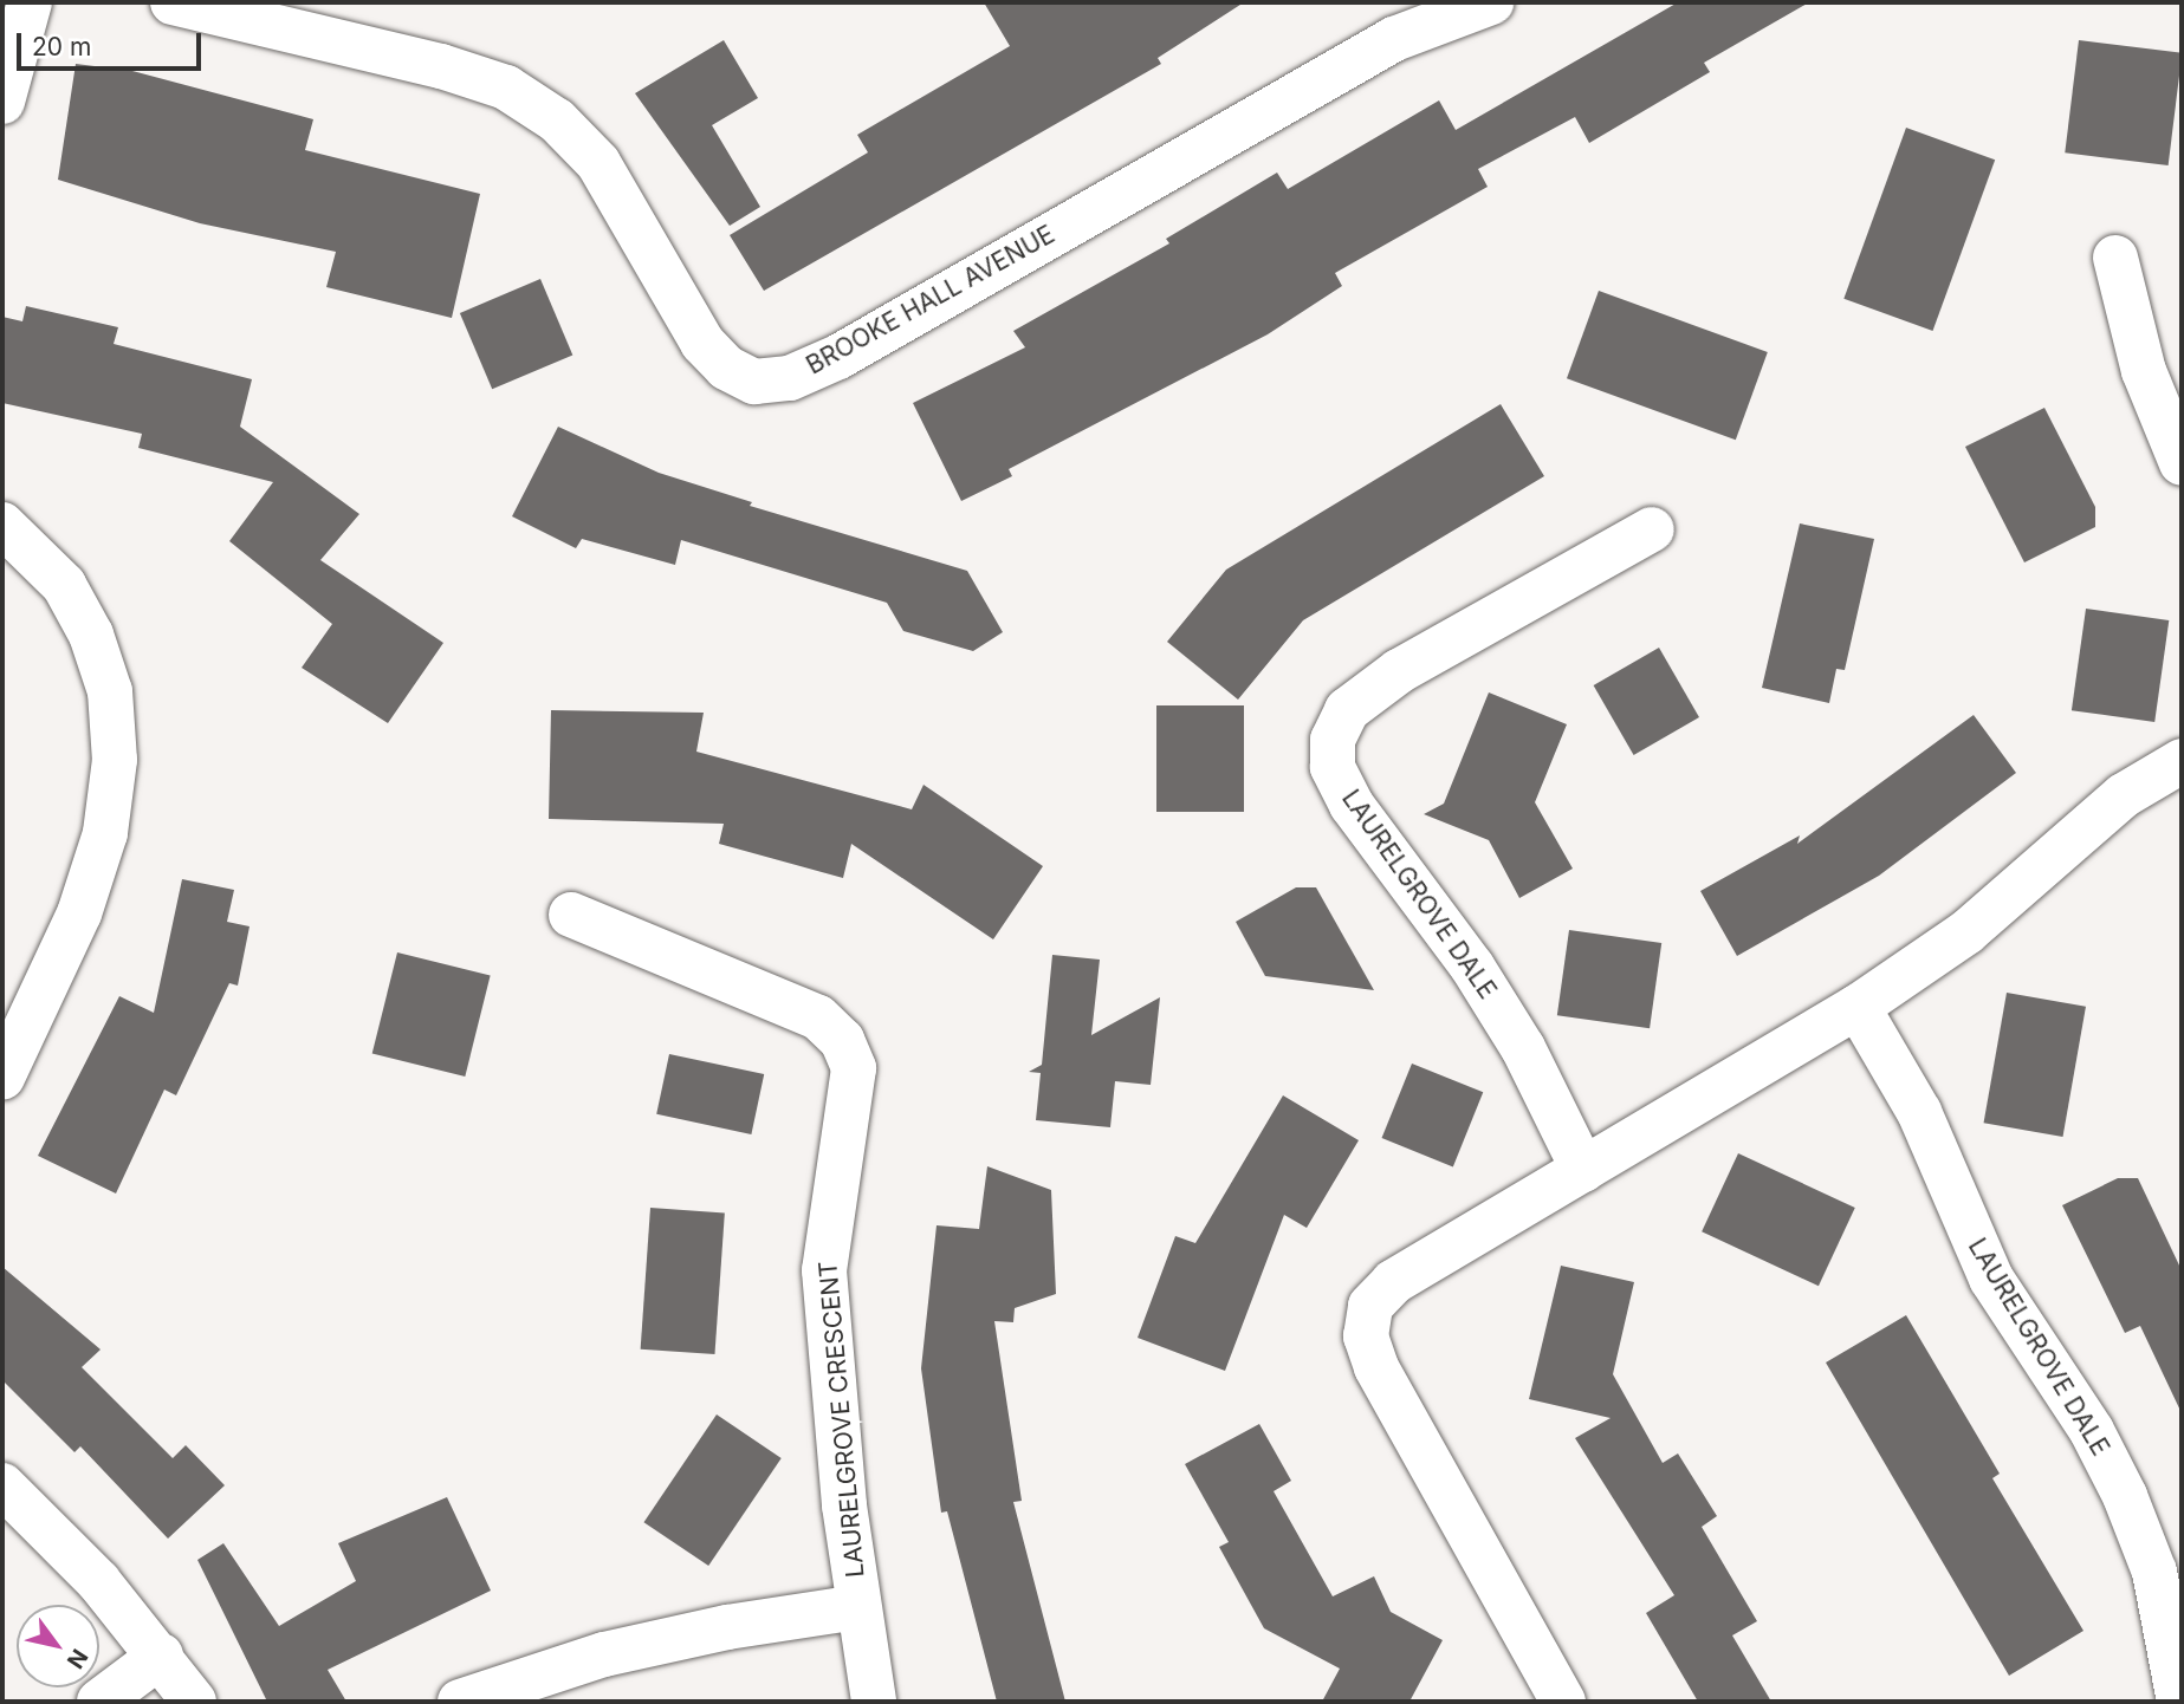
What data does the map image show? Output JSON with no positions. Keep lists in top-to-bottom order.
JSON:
{
  "streets": {
    "street": ["BROOKE HALL AVENUE", "LAURELGROVE DALE", "LAURELGROVE CRESCENT"]
  },
  "scale_bar": "20 m",
  "north": "bottom right"
}
